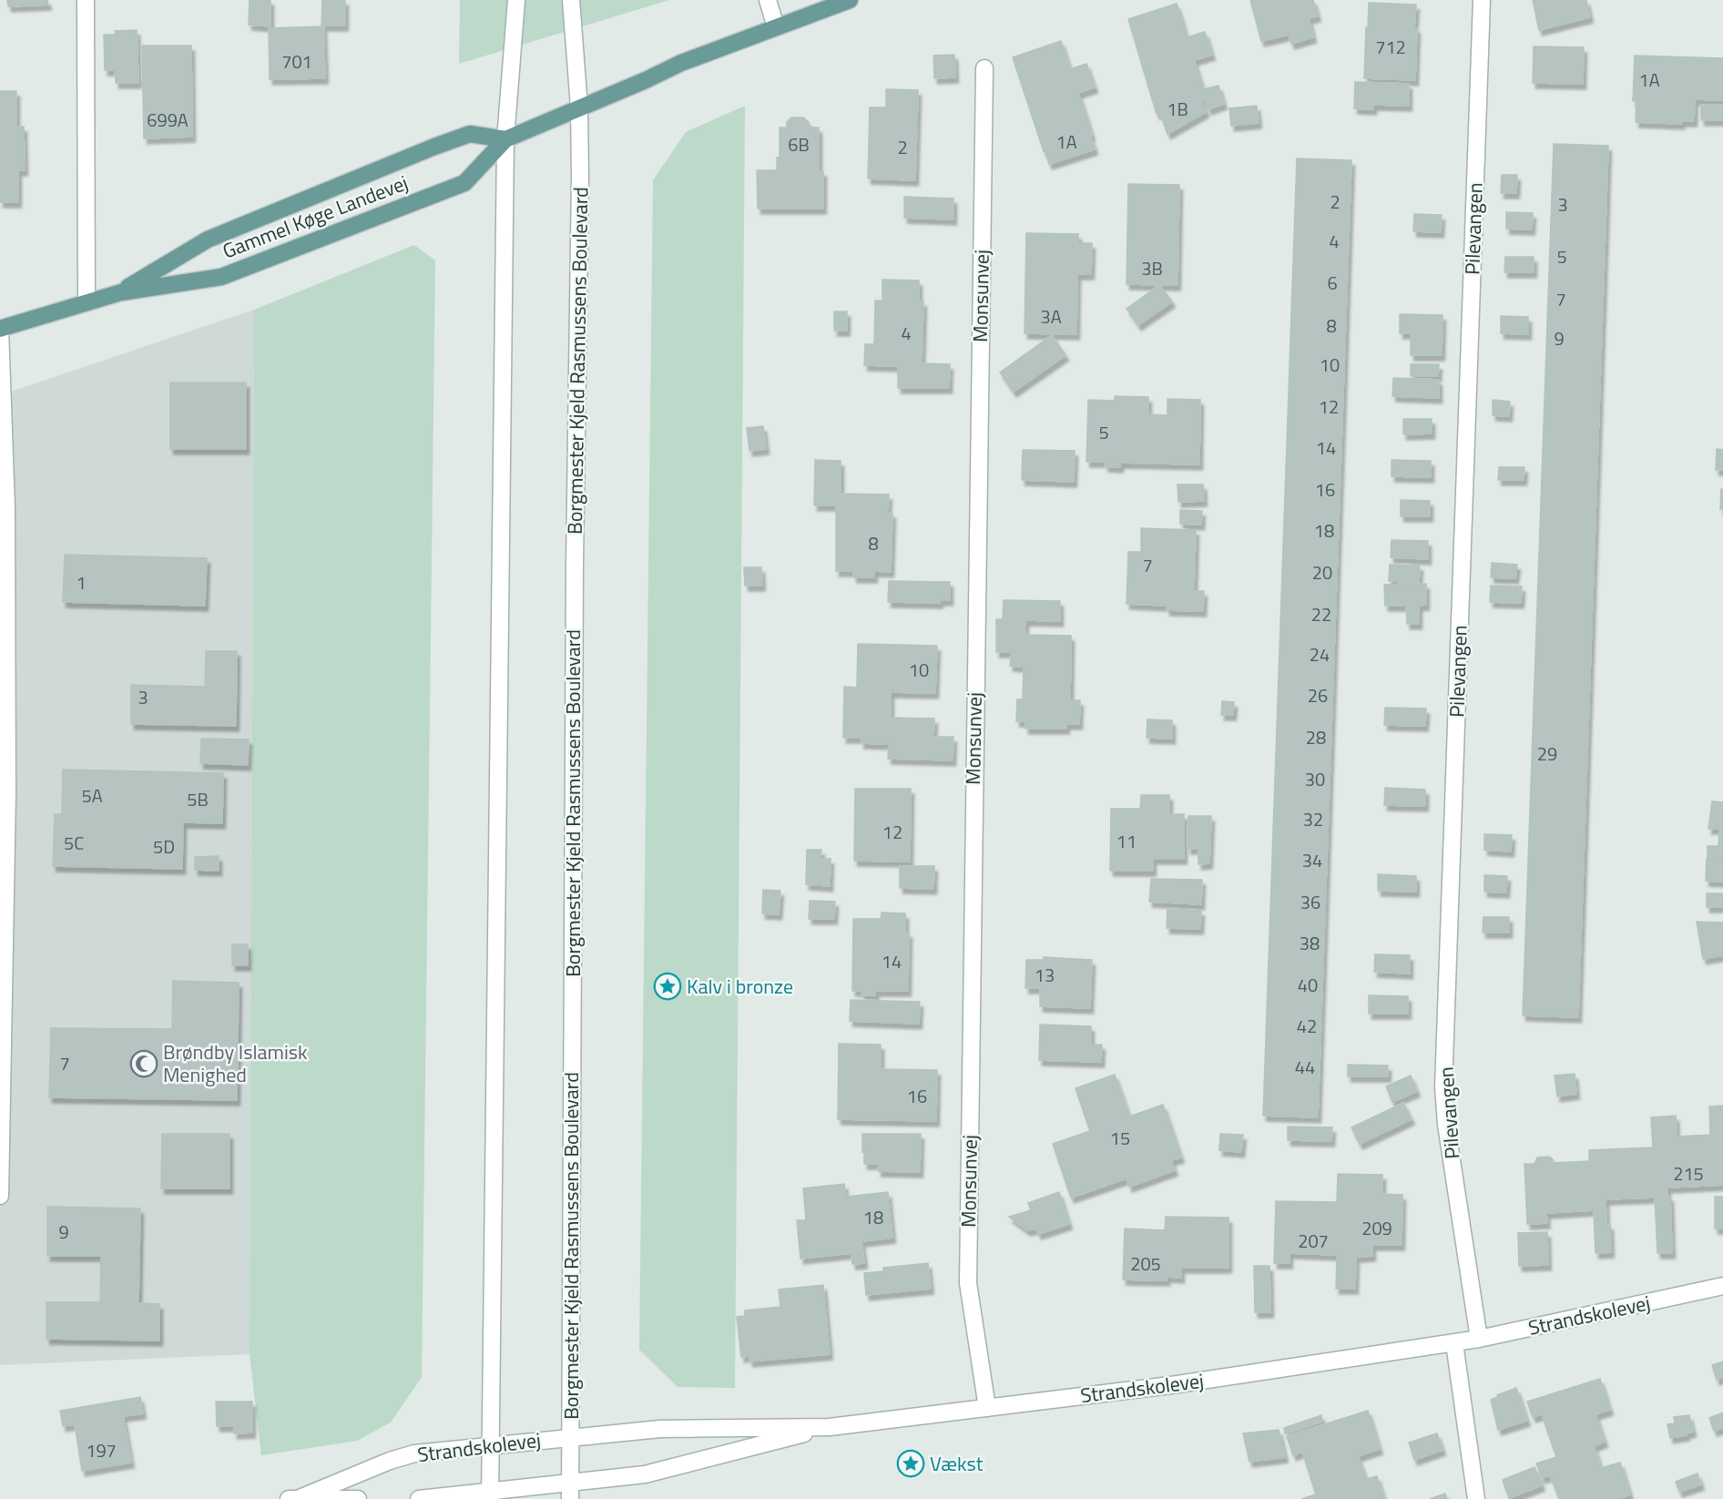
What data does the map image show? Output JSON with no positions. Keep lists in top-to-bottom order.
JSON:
{
  "streets": {
    "main road": ["Gammel Køge Landevej"],
    "street": [
      "Pilevangen",
      "Monsunvej",
      "Borgmester Kjeld Rasmussens Boulevard",
      "Strandskolevej"
    ]
  },
  "crossings": [
    ["Gammel Køge Landevej", "Borgmester Kjeld Rasmussens Boulevard"],
    ["Pilevangen", "Strandskolevej"],
    ["Monsunvej", "Strandskolevej"],
    ["Borgmester Kjeld Rasmussens Boulevard", "Strandskolevej"]
  ],
  "places": {
    "place": ["Kalv i bronze", "Vækst"],
    "mosque": ["Brøndby Islamisk Menighed"]
  },
  "house_numbers": [
    "712",
    "701",
    "1A",
    "1B",
    "699A",
    "1A",
    "6B",
    "2",
    "2",
    "3",
    "4",
    "5",
    "3B",
    "6",
    "7",
    "3A",
    "8",
    "4",
    "9",
    "10",
    "12",
    "5",
    "14",
    "16",
    "18",
    "8",
    "7",
    "20",
    "1",
    "22",
    "24",
    "10",
    "26",
    "3",
    "28",
    "29",
    "30",
    "5A",
    "5B",
    "32",
    "12",
    "11",
    "5C",
    "5D",
    "34",
    "36",
    "38",
    "14",
    "13",
    "40",
    "42",
    "7",
    "44",
    "16",
    "15",
    "215",
    "18",
    "209",
    "9",
    "207",
    "205",
    "197"
  ]
}
